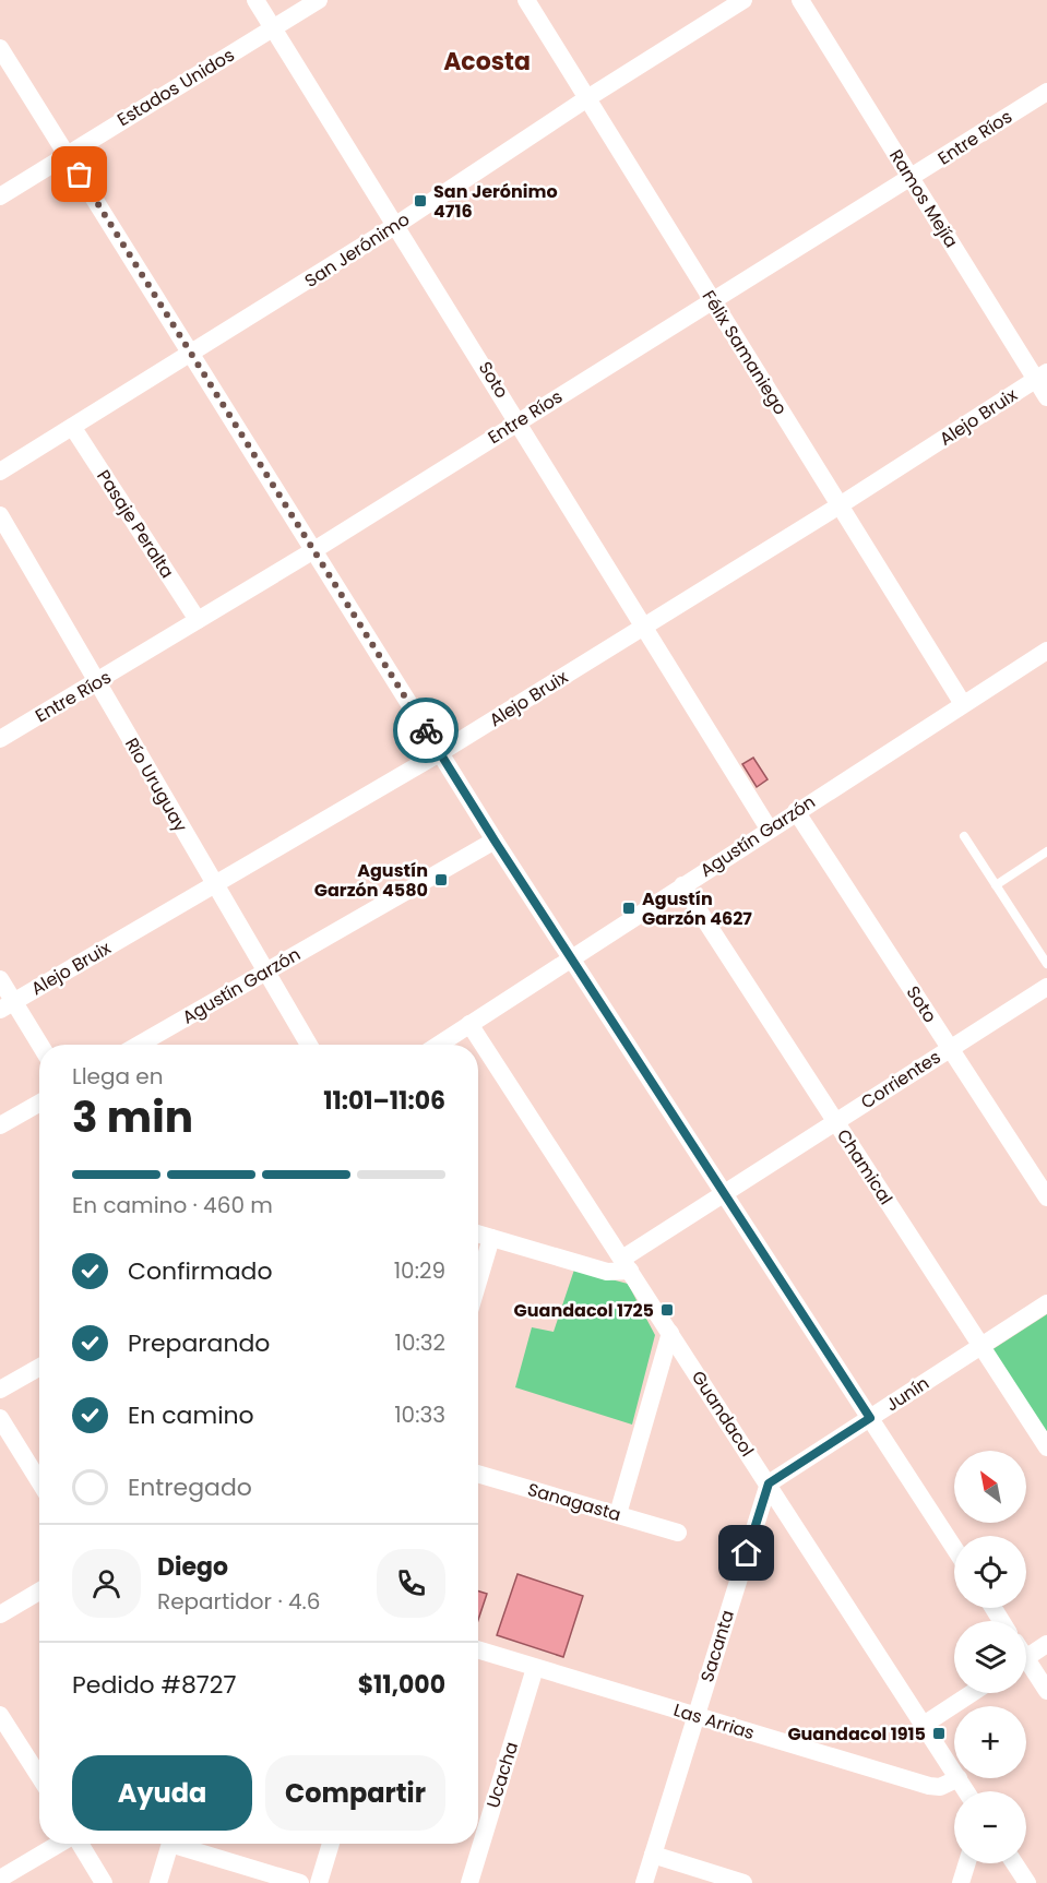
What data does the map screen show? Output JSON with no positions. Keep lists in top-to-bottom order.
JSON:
{
  "streets": {
    "street": [
      "Estados Unidos",
      "Entre Ríos",
      "Ramos Mejía",
      "San Jerónimo",
      "Félix Samaniego",
      "Soto",
      "Alejo Bruix",
      "Pasaje Peralta",
      "Río Uruguay",
      "Agustín Garzón",
      "Corrientes",
      "Chamical",
      "Junín",
      "Guandacol",
      "Sanagasta",
      "Sacanta",
      "Las Arrias",
      "Ucacha"
    ]
  },
  "crossings": [
    ["Estados Unidos", "Soto"],
    ["Entre Ríos", "Ramos Mejía"],
    ["Entre Ríos", "Félix Samaniego"],
    ["Entre Ríos", "Soto"],
    ["Entre Ríos", "Pasaje Peralta"],
    ["Entre Ríos", "Río Uruguay"],
    ["Ramos Mejía", "Alejo Bruix"],
    ["San Jerónimo", "Félix Samaniego"],
    ["San Jerónimo", "Soto"],
    ["San Jerónimo", "Pasaje Peralta"],
    ["Félix Samaniego", "Alejo Bruix"],
    ["Félix Samaniego", "Agustín Garzón"],
    ["Soto", "Alejo Bruix"],
    ["Soto", "Agustín Garzón"],
    ["Soto", "Corrientes"],
    ["Alejo Bruix", "Río Uruguay"],
    ["Río Uruguay", "Agustín Garzón"],
    ["Agustín Garzón", "Chamical"],
    ["Agustín Garzón", "Guandacol"],
    ["Corrientes", "Chamical"],
    ["Corrientes", "Guandacol"],
    ["Chamical", "Junín"],
    ["Junín", "Guandacol"],
    ["Junín", "Sacanta"],
    ["Guandacol", "Sacanta"],
    ["Guandacol", "Las Arrias"],
    ["Sacanta", "Las Arrias"],
    ["Las Arrias", "Ucacha"]
  ],
  "districts": ["Acosta"],
  "places": {
    "transit": [
      "San Jerónimo 4716",
      "Agustín Garzón 4580",
      "Agustín Garzón 4627",
      "Guandacol 1725",
      "Guandacol 1915"
    ]
  },
  "north": "top left",
  "page": {
    "heading": ["3 min", "Llega en", "11:01–11:06"],
    "panel": [
      "Diego",
      "Repartidor · 4.6",
      "Pedido #8727",
      "$11,000"
    ],
    "bar": "En camino · 460 m",
    "list": [
      ["Confirmado", "10:29"],
      ["Preparando", "10:32"],
      ["En camino", "10:33"],
      "Entregado"
    ],
    "map_buttons": ["+", "−"],
    "buttons": ["Ayuda", "Compartir"]
  }
}
